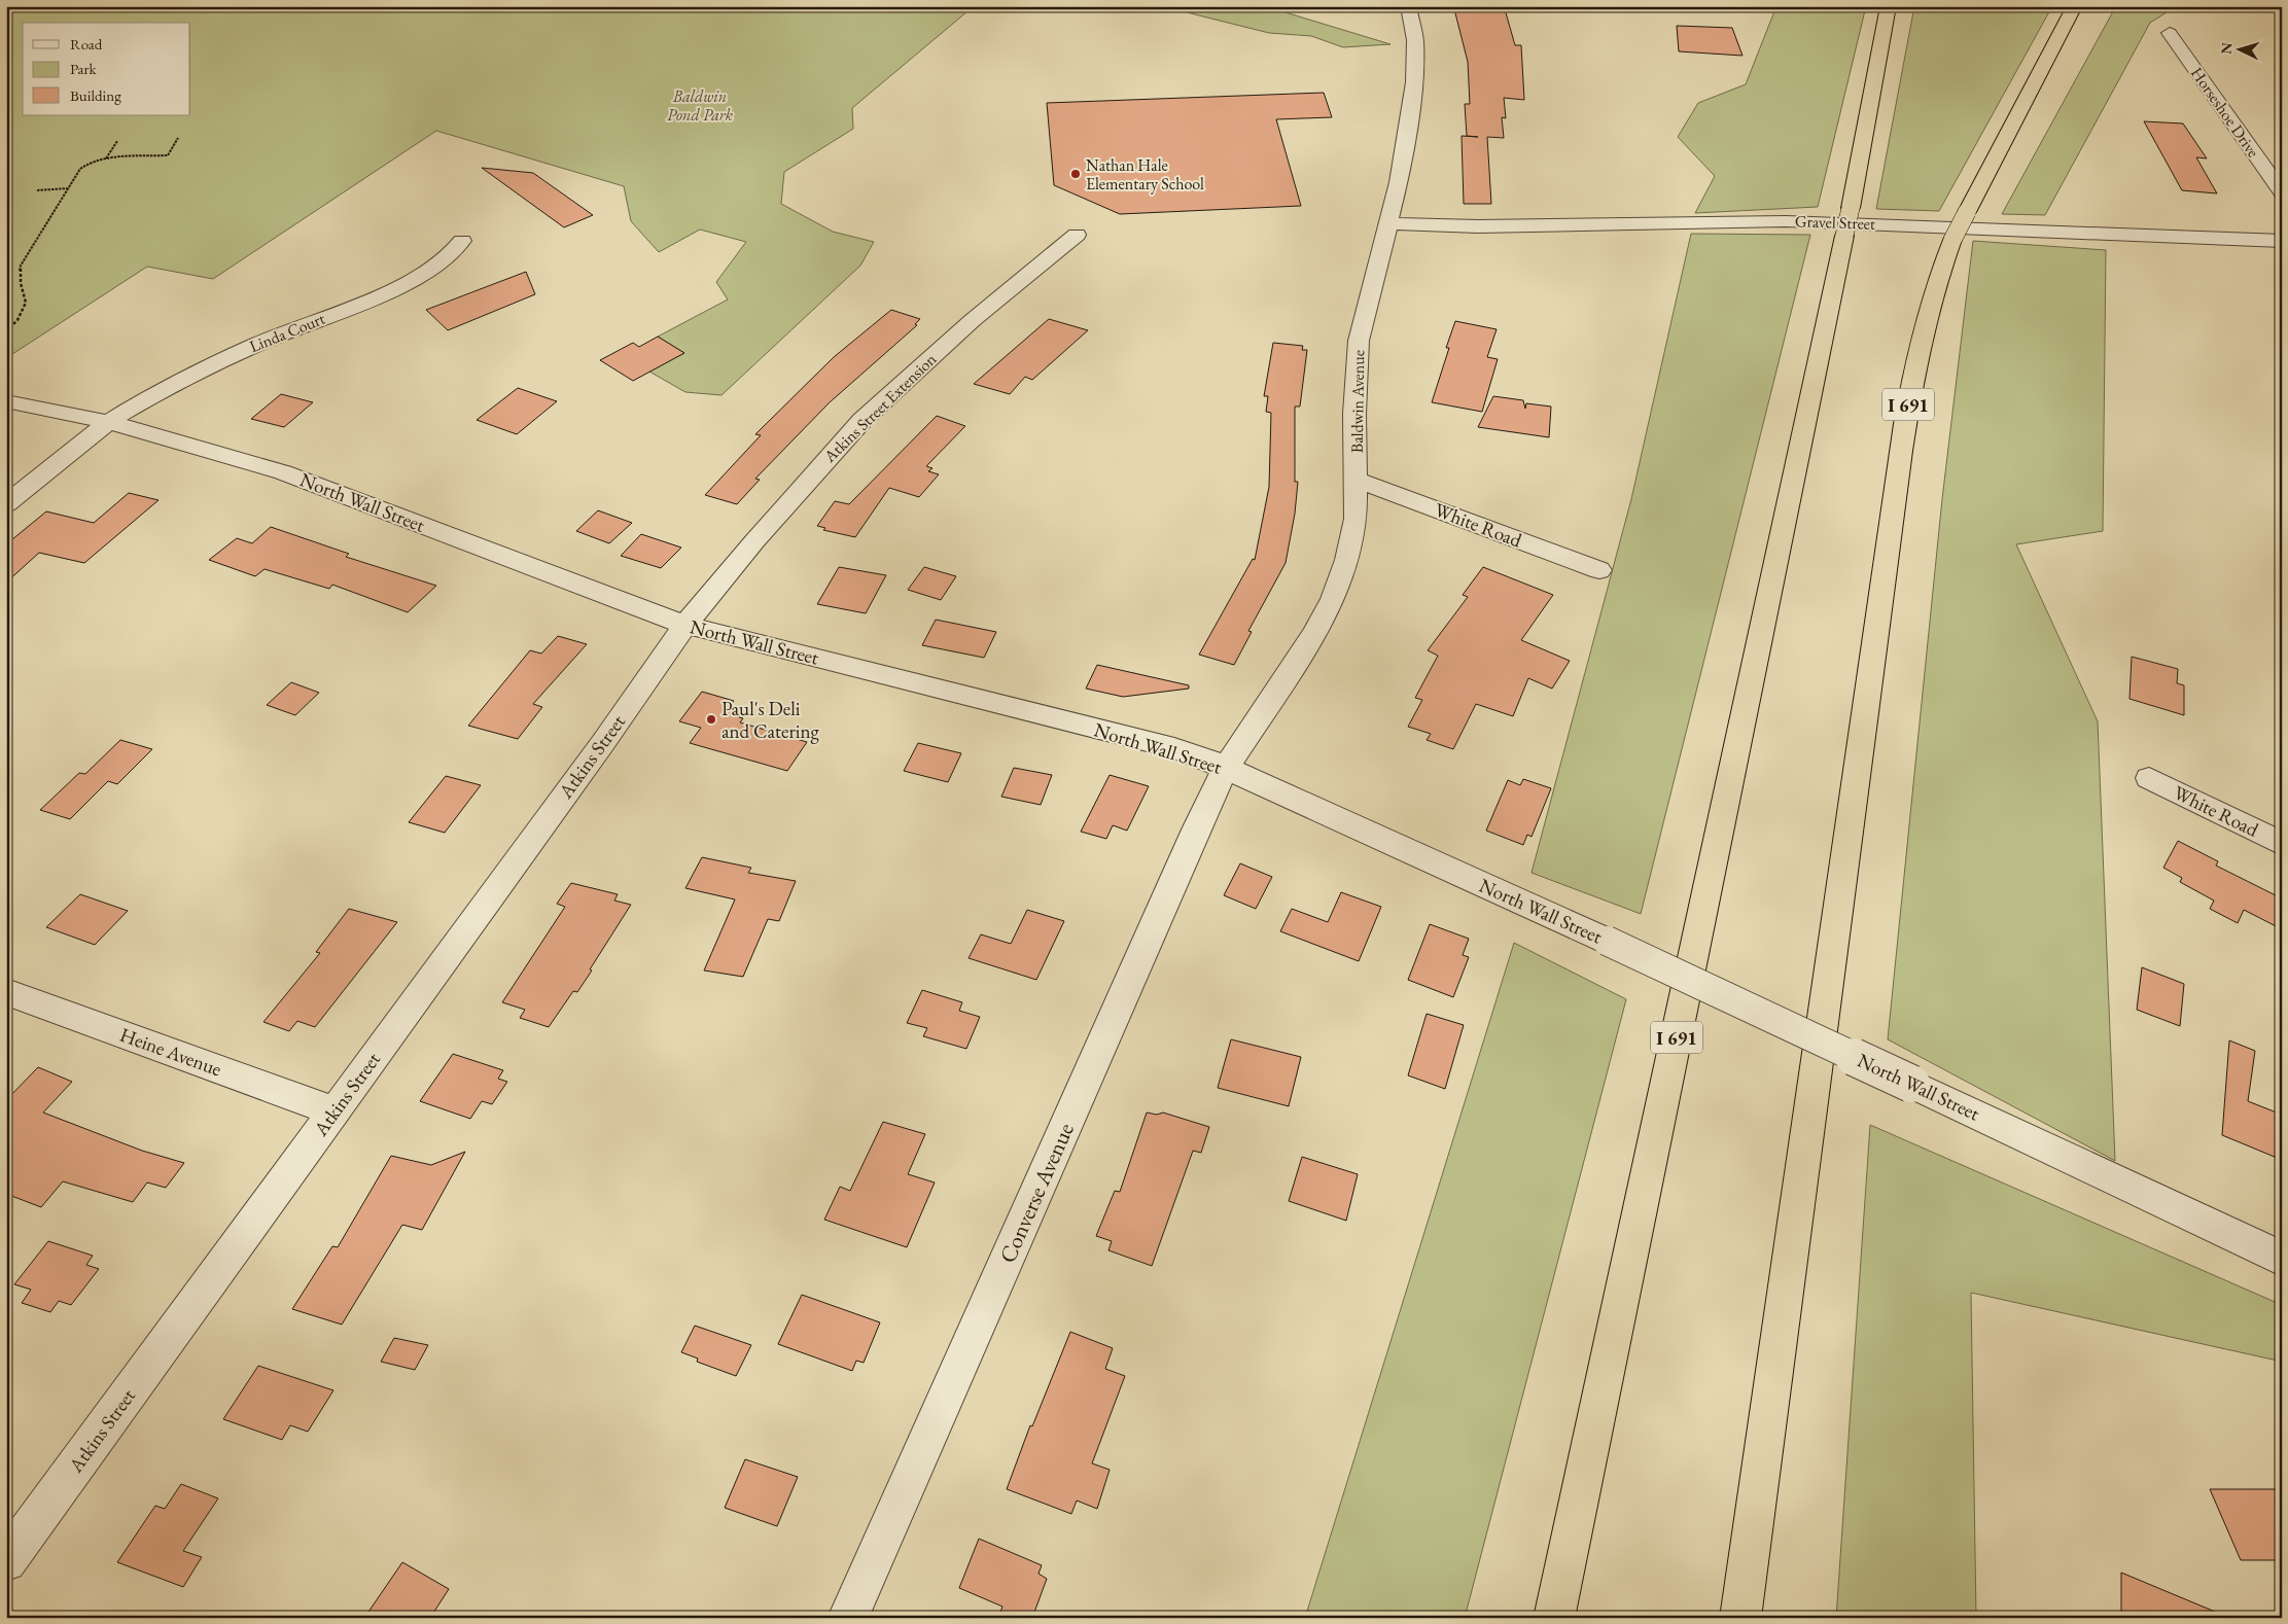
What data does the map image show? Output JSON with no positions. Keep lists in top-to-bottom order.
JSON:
{
  "streets": {
    "highway": ["I 691"],
    "street": [
      "Horseshoe Drive",
      "Gravel Street",
      "Linda Court",
      "Baldwin Avenue",
      "Atkins Street Extension",
      "North Wall Street",
      "White Road",
      "Atkins Street",
      "Heine Avenue",
      "Converse Avenue"
    ]
  },
  "crossings": [
    ["Gravel Street", "Baldwin Avenue"],
    ["Linda Court", "North Wall Street"],
    ["Baldwin Avenue", "North Wall Street"],
    ["Baldwin Avenue", "White Road"],
    ["Baldwin Avenue", "Converse Avenue"],
    ["Atkins Street Extension", "North Wall Street"],
    ["Atkins Street Extension", "Atkins Street"],
    ["North Wall Street", "Atkins Street"],
    ["North Wall Street", "Converse Avenue"],
    ["Atkins Street", "Heine Avenue"]
  ],
  "parks": ["Baldwin Pond Park"],
  "places": ["Nathan Hale Elementary School", "Paul's Deli and Catering"],
  "legend": ["Road", "Park", "Building"],
  "north": "left"
}
